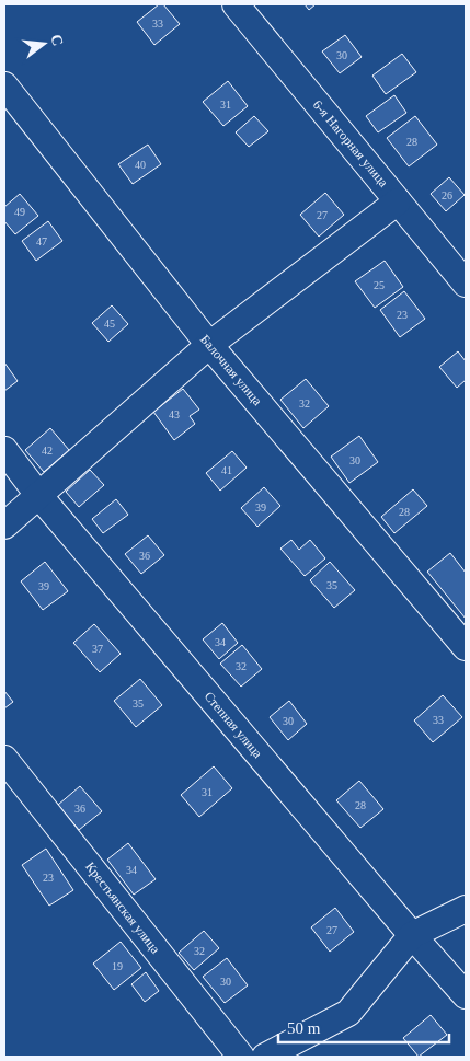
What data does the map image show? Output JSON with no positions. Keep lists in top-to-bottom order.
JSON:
{
  "streets": {
    "street": [
      "6-я Нагорная улица",
      "Балочная улица",
      "Степная улица",
      "Крестьянская улица"
    ]
  },
  "house_numbers": [
    "33",
    "30",
    "31",
    "28",
    "40",
    "26",
    "49",
    "27",
    "47",
    "25",
    "23",
    "45",
    "32",
    "43",
    "42",
    "30",
    "41",
    "39",
    "28",
    "36",
    "35",
    "39",
    "34",
    "37",
    "32",
    "35",
    "33",
    "30",
    "31",
    "28",
    "36",
    "34",
    "23",
    "27",
    "32",
    "19",
    "30"
  ],
  "scale_bar": "50 m",
  "north": "right"
}
